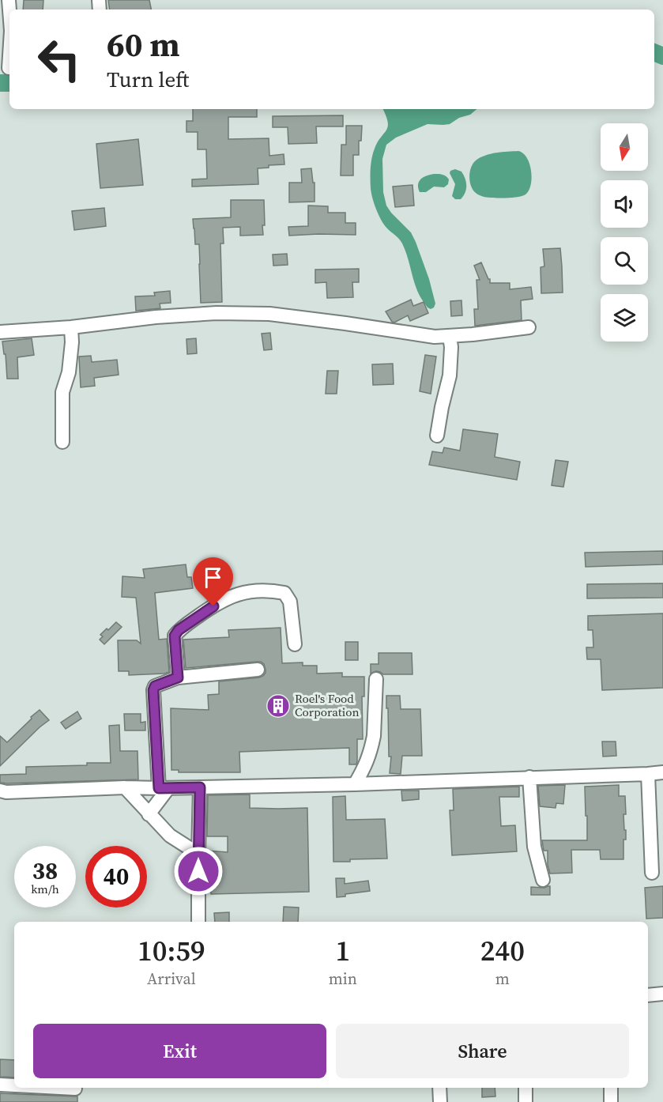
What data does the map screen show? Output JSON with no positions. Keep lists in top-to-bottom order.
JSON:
{
  "places": {
    "building": ["Roel's Food Corporation"]
  },
  "north": "bottom",
  "page": {
    "turn": ["60 m", "Turn left"],
    "speed": "38 km/h",
    "limit": "40",
    "eta": [
      "10:59",
      "Arrival",
      "1",
      "min",
      "240",
      "m"
    ],
    "buttons": ["Exit", "Share"]
  }
}
